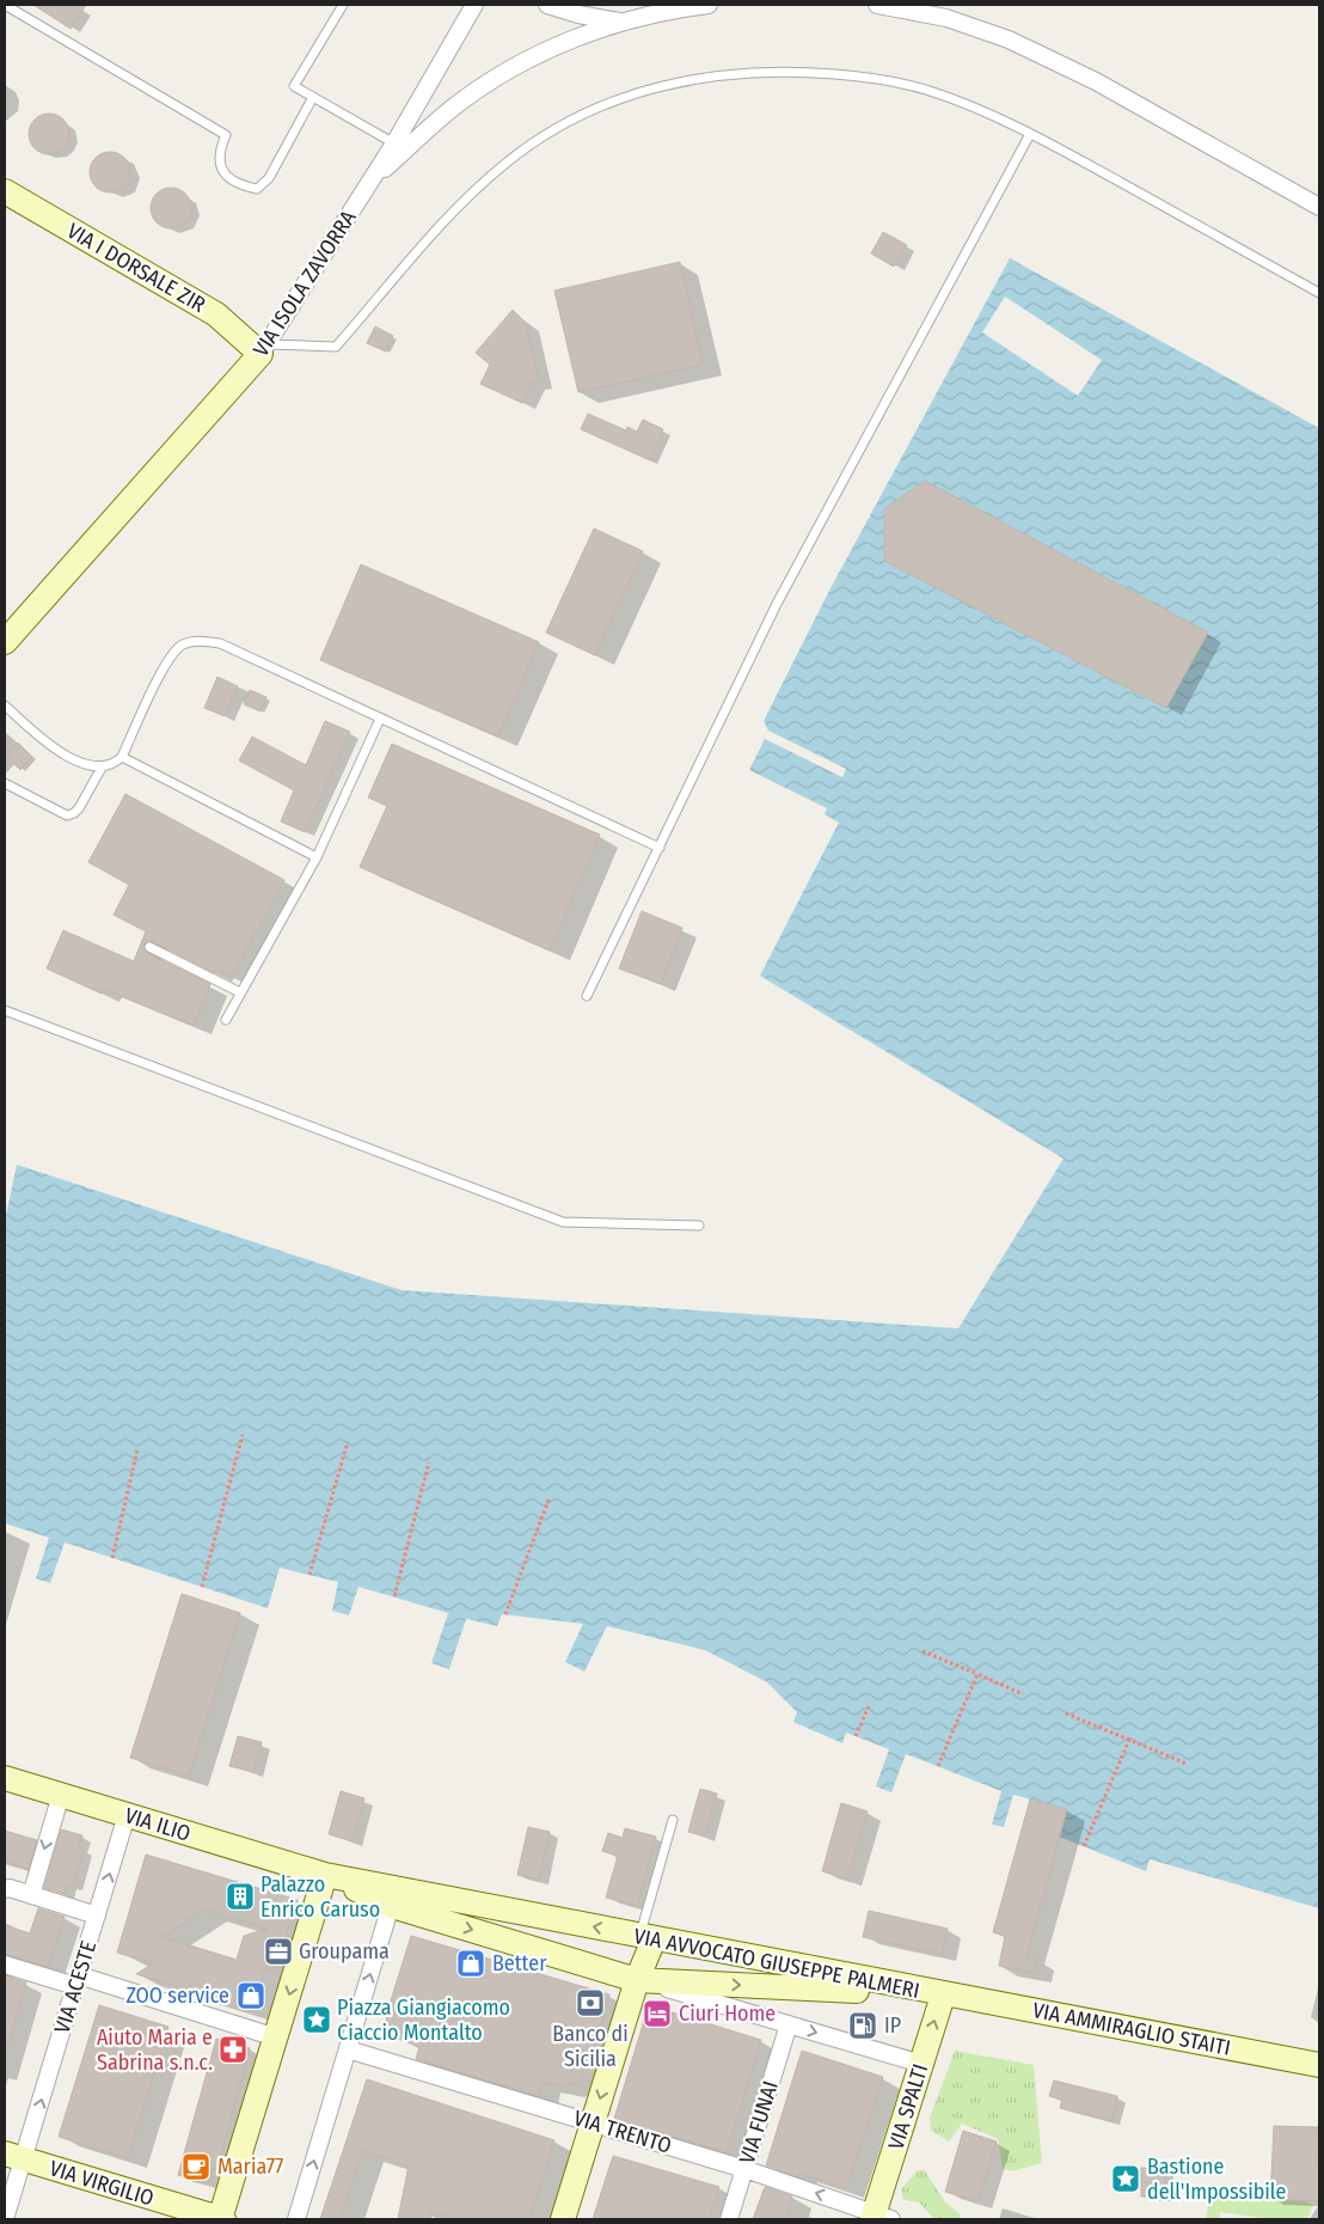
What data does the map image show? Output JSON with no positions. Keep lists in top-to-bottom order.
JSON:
{
  "streets": {
    "main road": [
      "VIA I DORSALE ZIR",
      "VIA ISOLA ZAVORRA",
      "VIA ILIO",
      "VIA AVVOCATO GIUSEPPE PALMERI",
      "VIA AMMIRAGLIO STAITI",
      "VIA SPALTI",
      "VIA VIRGILIO"
    ],
    "street": ["VIA ACESTE", "VIA FUNAI", "VIA TRENTO"]
  },
  "crossings": [
    ["VIA I DORSALE ZIR", "VIA ISOLA ZAVORRA"],
    ["VIA ILIO", "VIA AVVOCATO GIUSEPPE PALMERI"],
    ["VIA ILIO", "VIA ACESTE"],
    ["VIA AVVOCATO GIUSEPPE PALMERI", "VIA AMMIRAGLIO STAITI"],
    ["VIA AVVOCATO GIUSEPPE PALMERI", "VIA SPALTI"],
    ["VIA AVVOCATO GIUSEPPE PALMERI", "VIA FUNAI"],
    ["VIA ACESTE", "VIA VIRGILIO"],
    ["VIA AMMIRAGLIO STAITI", "VIA SPALTI"],
    ["VIA SPALTI", "VIA TRENTO"],
    ["VIA FUNAI", "VIA TRENTO"]
  ],
  "places": {
    "building": ["Palazzo Enrico Caruso"],
    "office": ["Groupama"],
    "shop": ["Better", "ZOO service"],
    "bank": ["Banco di Sicilia"],
    "hotel": ["Ciuri Home"],
    "place": ["Piazza Giangiacomo Ciaccio Montalto", "Bastione dell'Impossibile"],
    "fuel station": ["IP"],
    "pharmacy": ["Aiuto Maria e Sabrina s.n.c."],
    "cafe": ["Maria77"]
  }
}
